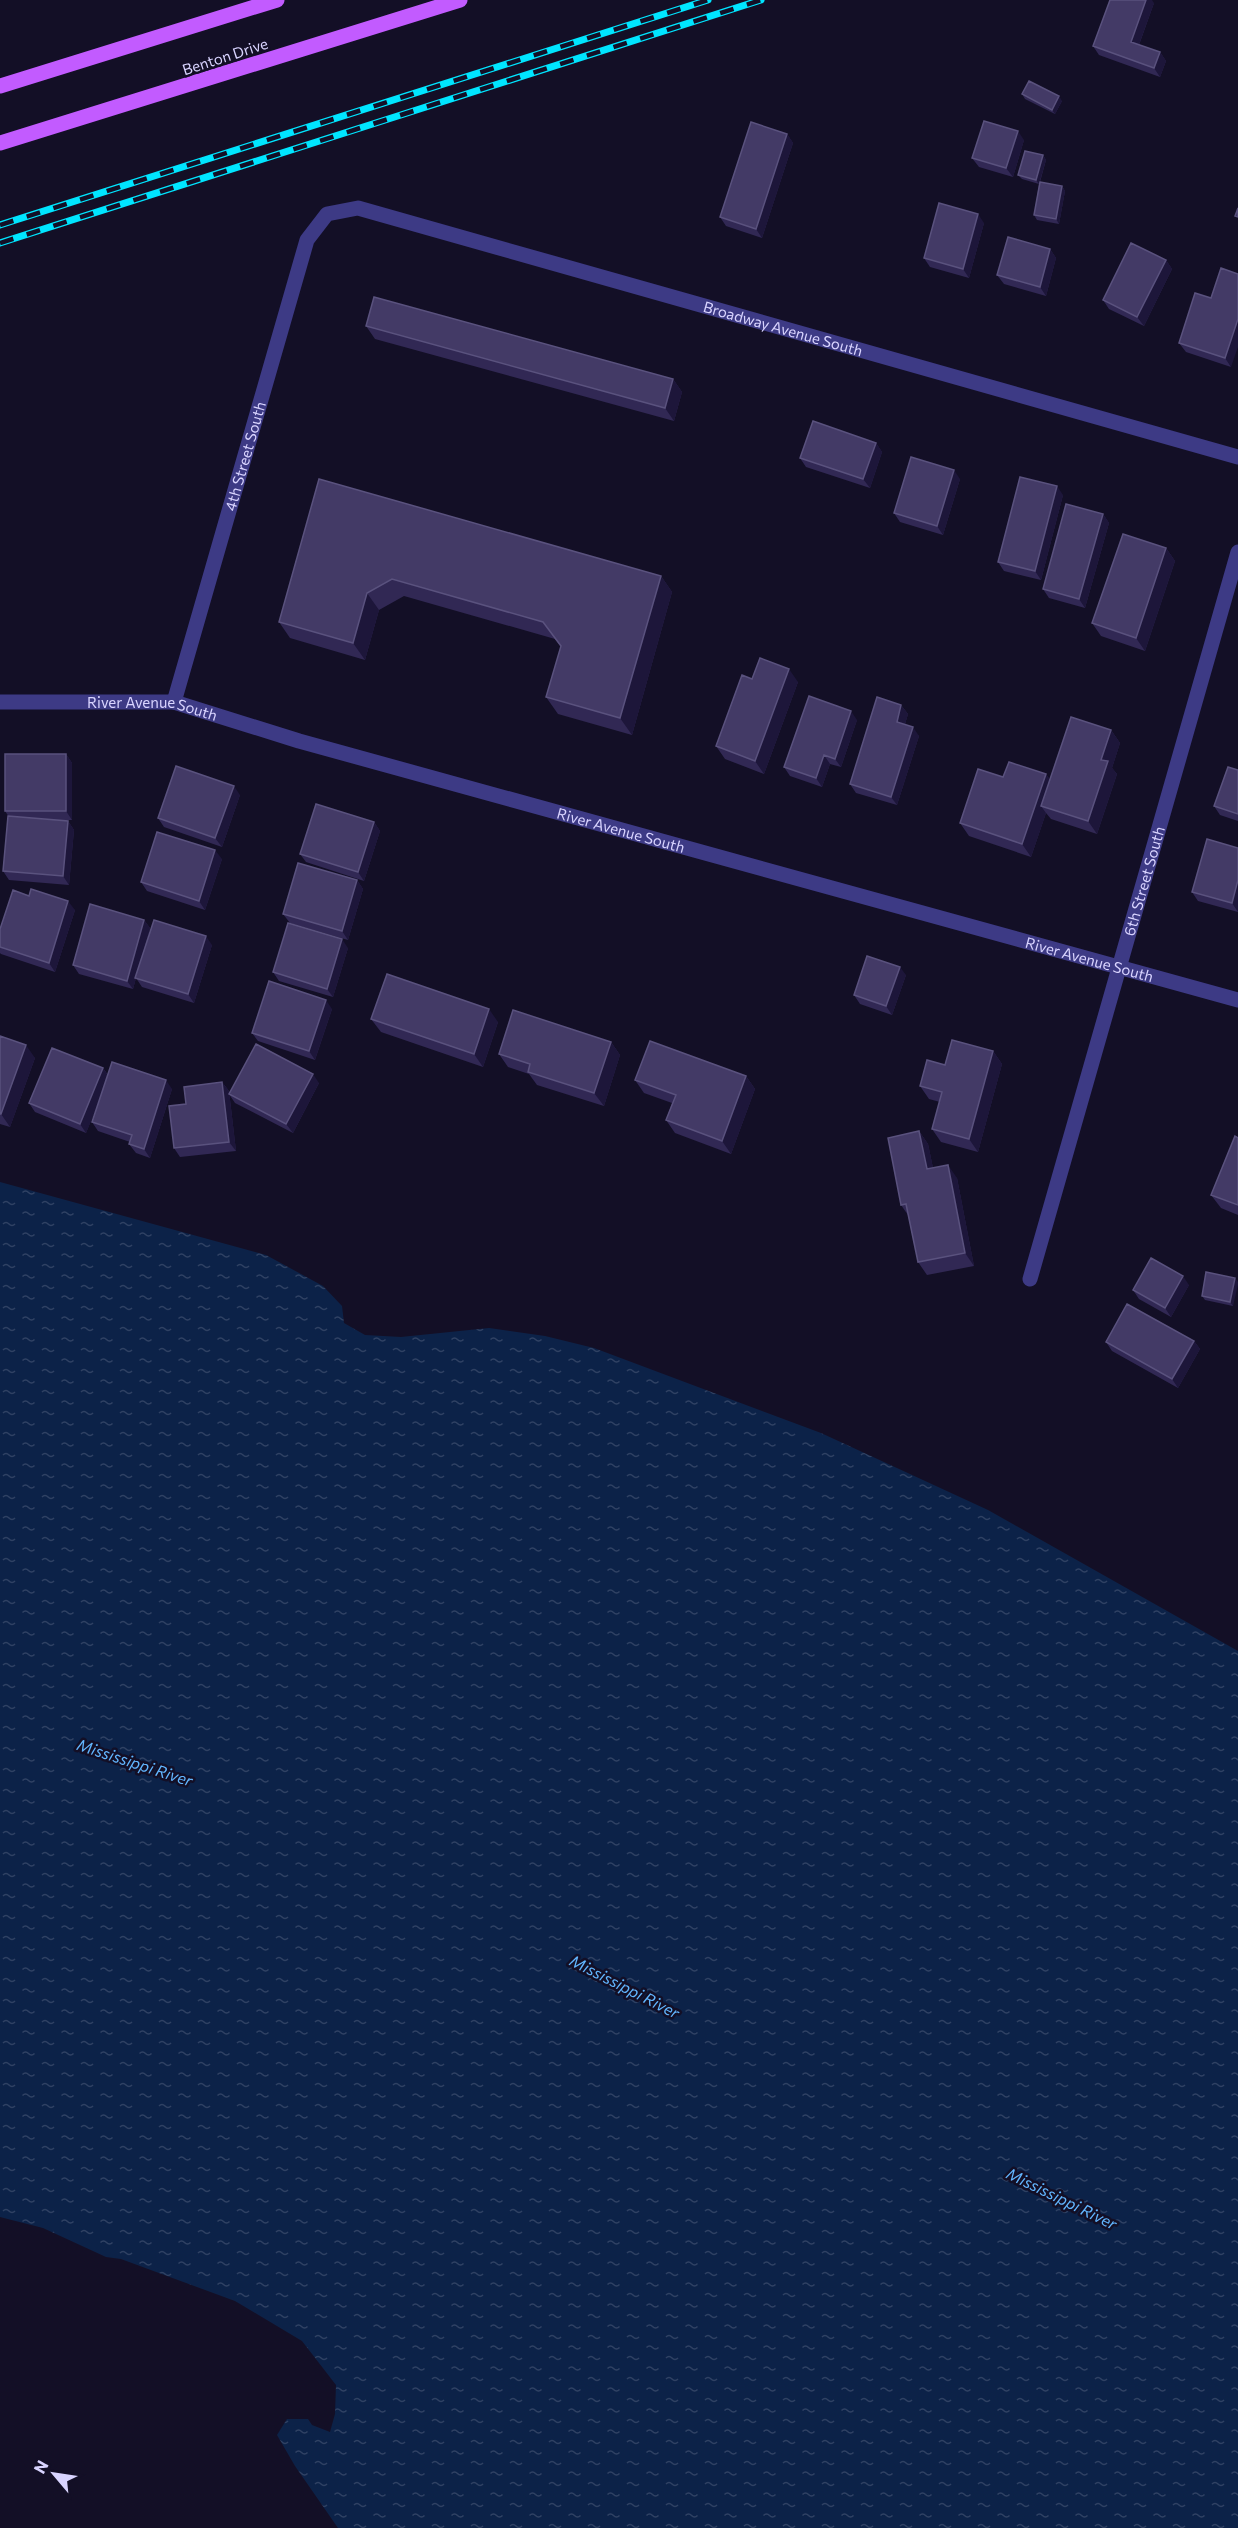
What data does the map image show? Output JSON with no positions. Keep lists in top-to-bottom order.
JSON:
{
  "streets": {
    "main road": ["Benton Drive"],
    "street": [
      "Broadway Avenue South",
      "4th Street South",
      "River Avenue South",
      "6th Street South"
    ]
  },
  "crossings": [
    ["Broadway Avenue South", "4th Street South"],
    ["4th Street South", "River Avenue South"],
    ["River Avenue South", "6th Street South"]
  ],
  "water": ["Mississippi River"],
  "north": "top left"
}
